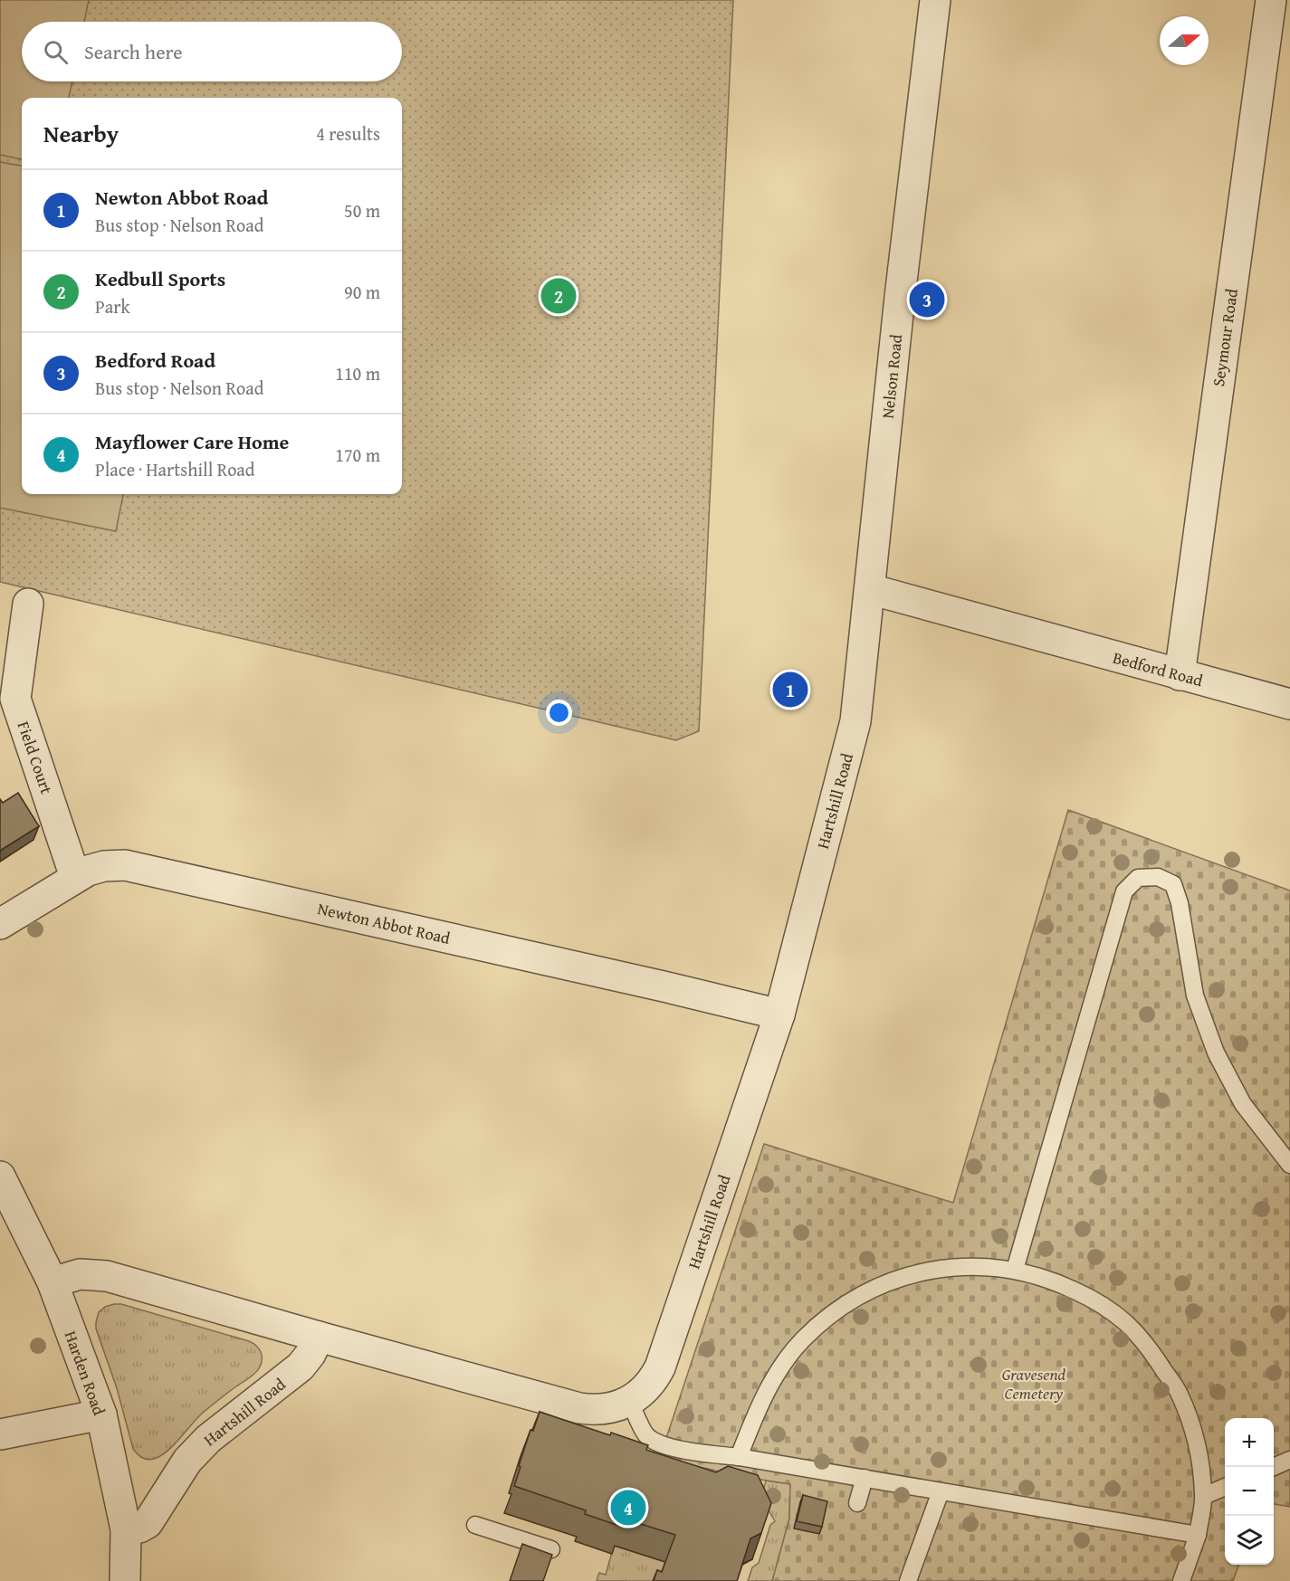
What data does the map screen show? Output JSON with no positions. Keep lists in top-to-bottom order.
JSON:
{
  "streets": {
    "street": [
      "Seymour Road",
      "Nelson Road",
      "Bedford Road",
      "Field Court",
      "Hartshill Road",
      "Newton Abbot Road",
      "Harden Road"
    ]
  },
  "crossings": [
    ["Seymour Road", "Bedford Road"],
    ["Nelson Road", "Bedford Road"],
    ["Nelson Road", "Hartshill Road"],
    ["Field Court", "Newton Abbot Road"],
    ["Hartshill Road", "Newton Abbot Road"],
    ["Hartshill Road", "Harden Road"]
  ],
  "parks": ["Gravesend Cemetery"],
  "north": "right",
  "page": {
    "search": "Search here",
    "heading": ["Nearby", "4 results"],
    "list": [
      {
        "mark": "1",
        "name": "Newton Abbot Road",
        "note": "Bus stop · Nelson Road",
        "value": "50 m"
      },
      {
        "mark": "2",
        "name": "Kedbull Sports",
        "note": "Park",
        "value": "90 m"
      },
      {
        "mark": "3",
        "name": "Bedford Road",
        "note": "Bus stop · Nelson Road",
        "value": "110 m"
      },
      {
        "mark": "4",
        "name": "Mayflower Care Home",
        "note": "Place · Hartshill Road",
        "value": "170 m"
      }
    ],
    "pins": [
      "2",
      "3",
      "1",
      "4"
    ],
    "map_buttons": ["+", "−"]
  }
}
